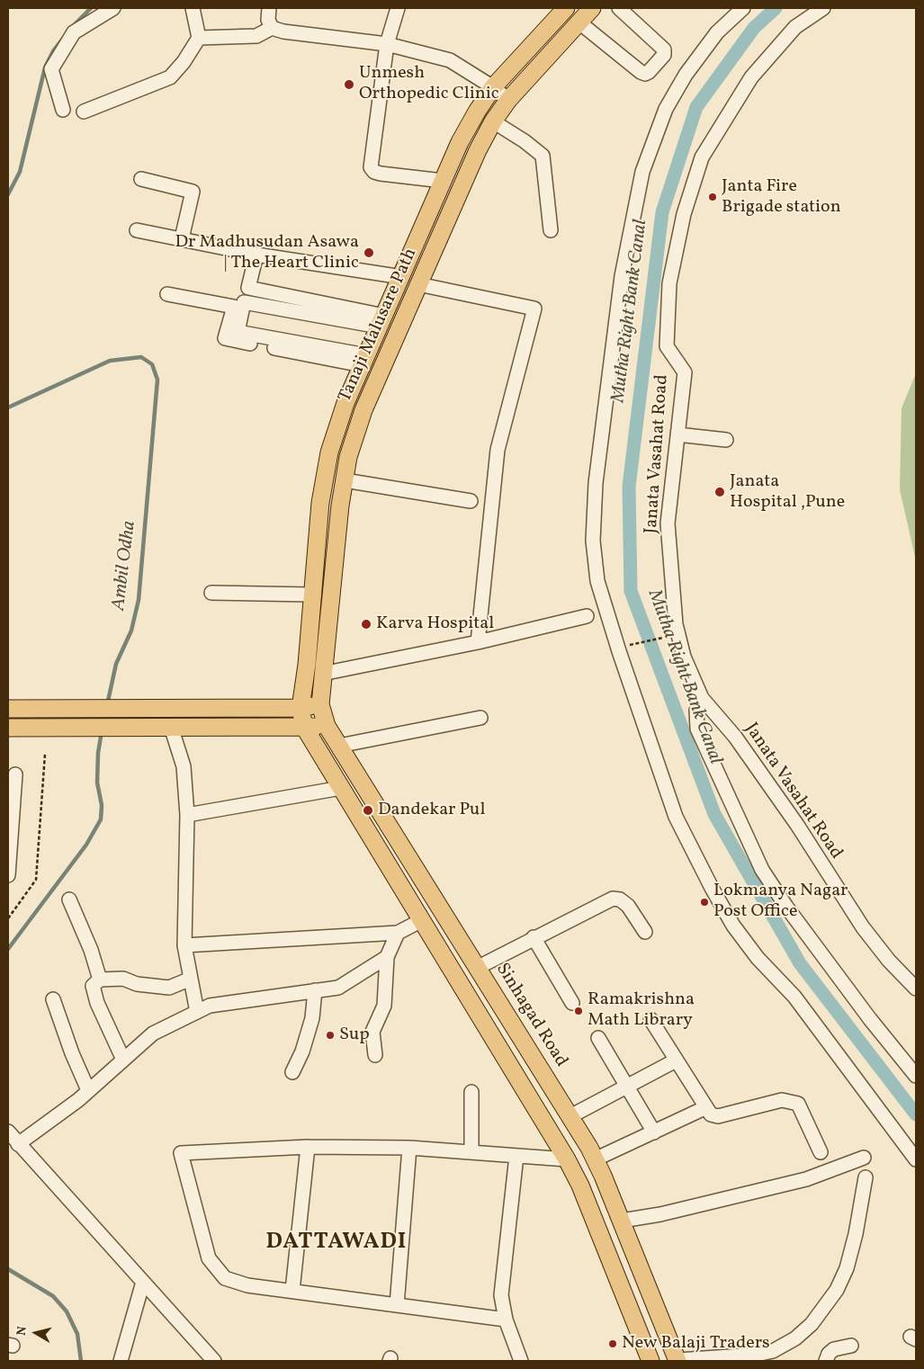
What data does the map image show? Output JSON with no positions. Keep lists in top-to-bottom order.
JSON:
{
  "streets": {
    "main road": ["Tanaji Malusare Path", "Sinhagad Road"],
    "street": ["Janata Vasahat Road"]
  },
  "crossings": [
    ["Tanaji Malusare Path", "Sinhagad Road"]
  ],
  "districts": ["DATTAWADI"],
  "water": ["Mutha Right Bank Canal", "Ambil Odha"],
  "places": [
    "Unmesh Orthopedic Clinic",
    "Janta Fire Brigade station",
    "Dr Madhusudan Asawa | The Heart Clinic",
    "Janata Hospital ,Pune",
    "Karva Hospital",
    "Dandekar Pul",
    "Lokmanya Nagar Post Office",
    "Ramakrishna Math Library",
    "Sup",
    "New Balaji Traders"
  ],
  "north": "left"
}
